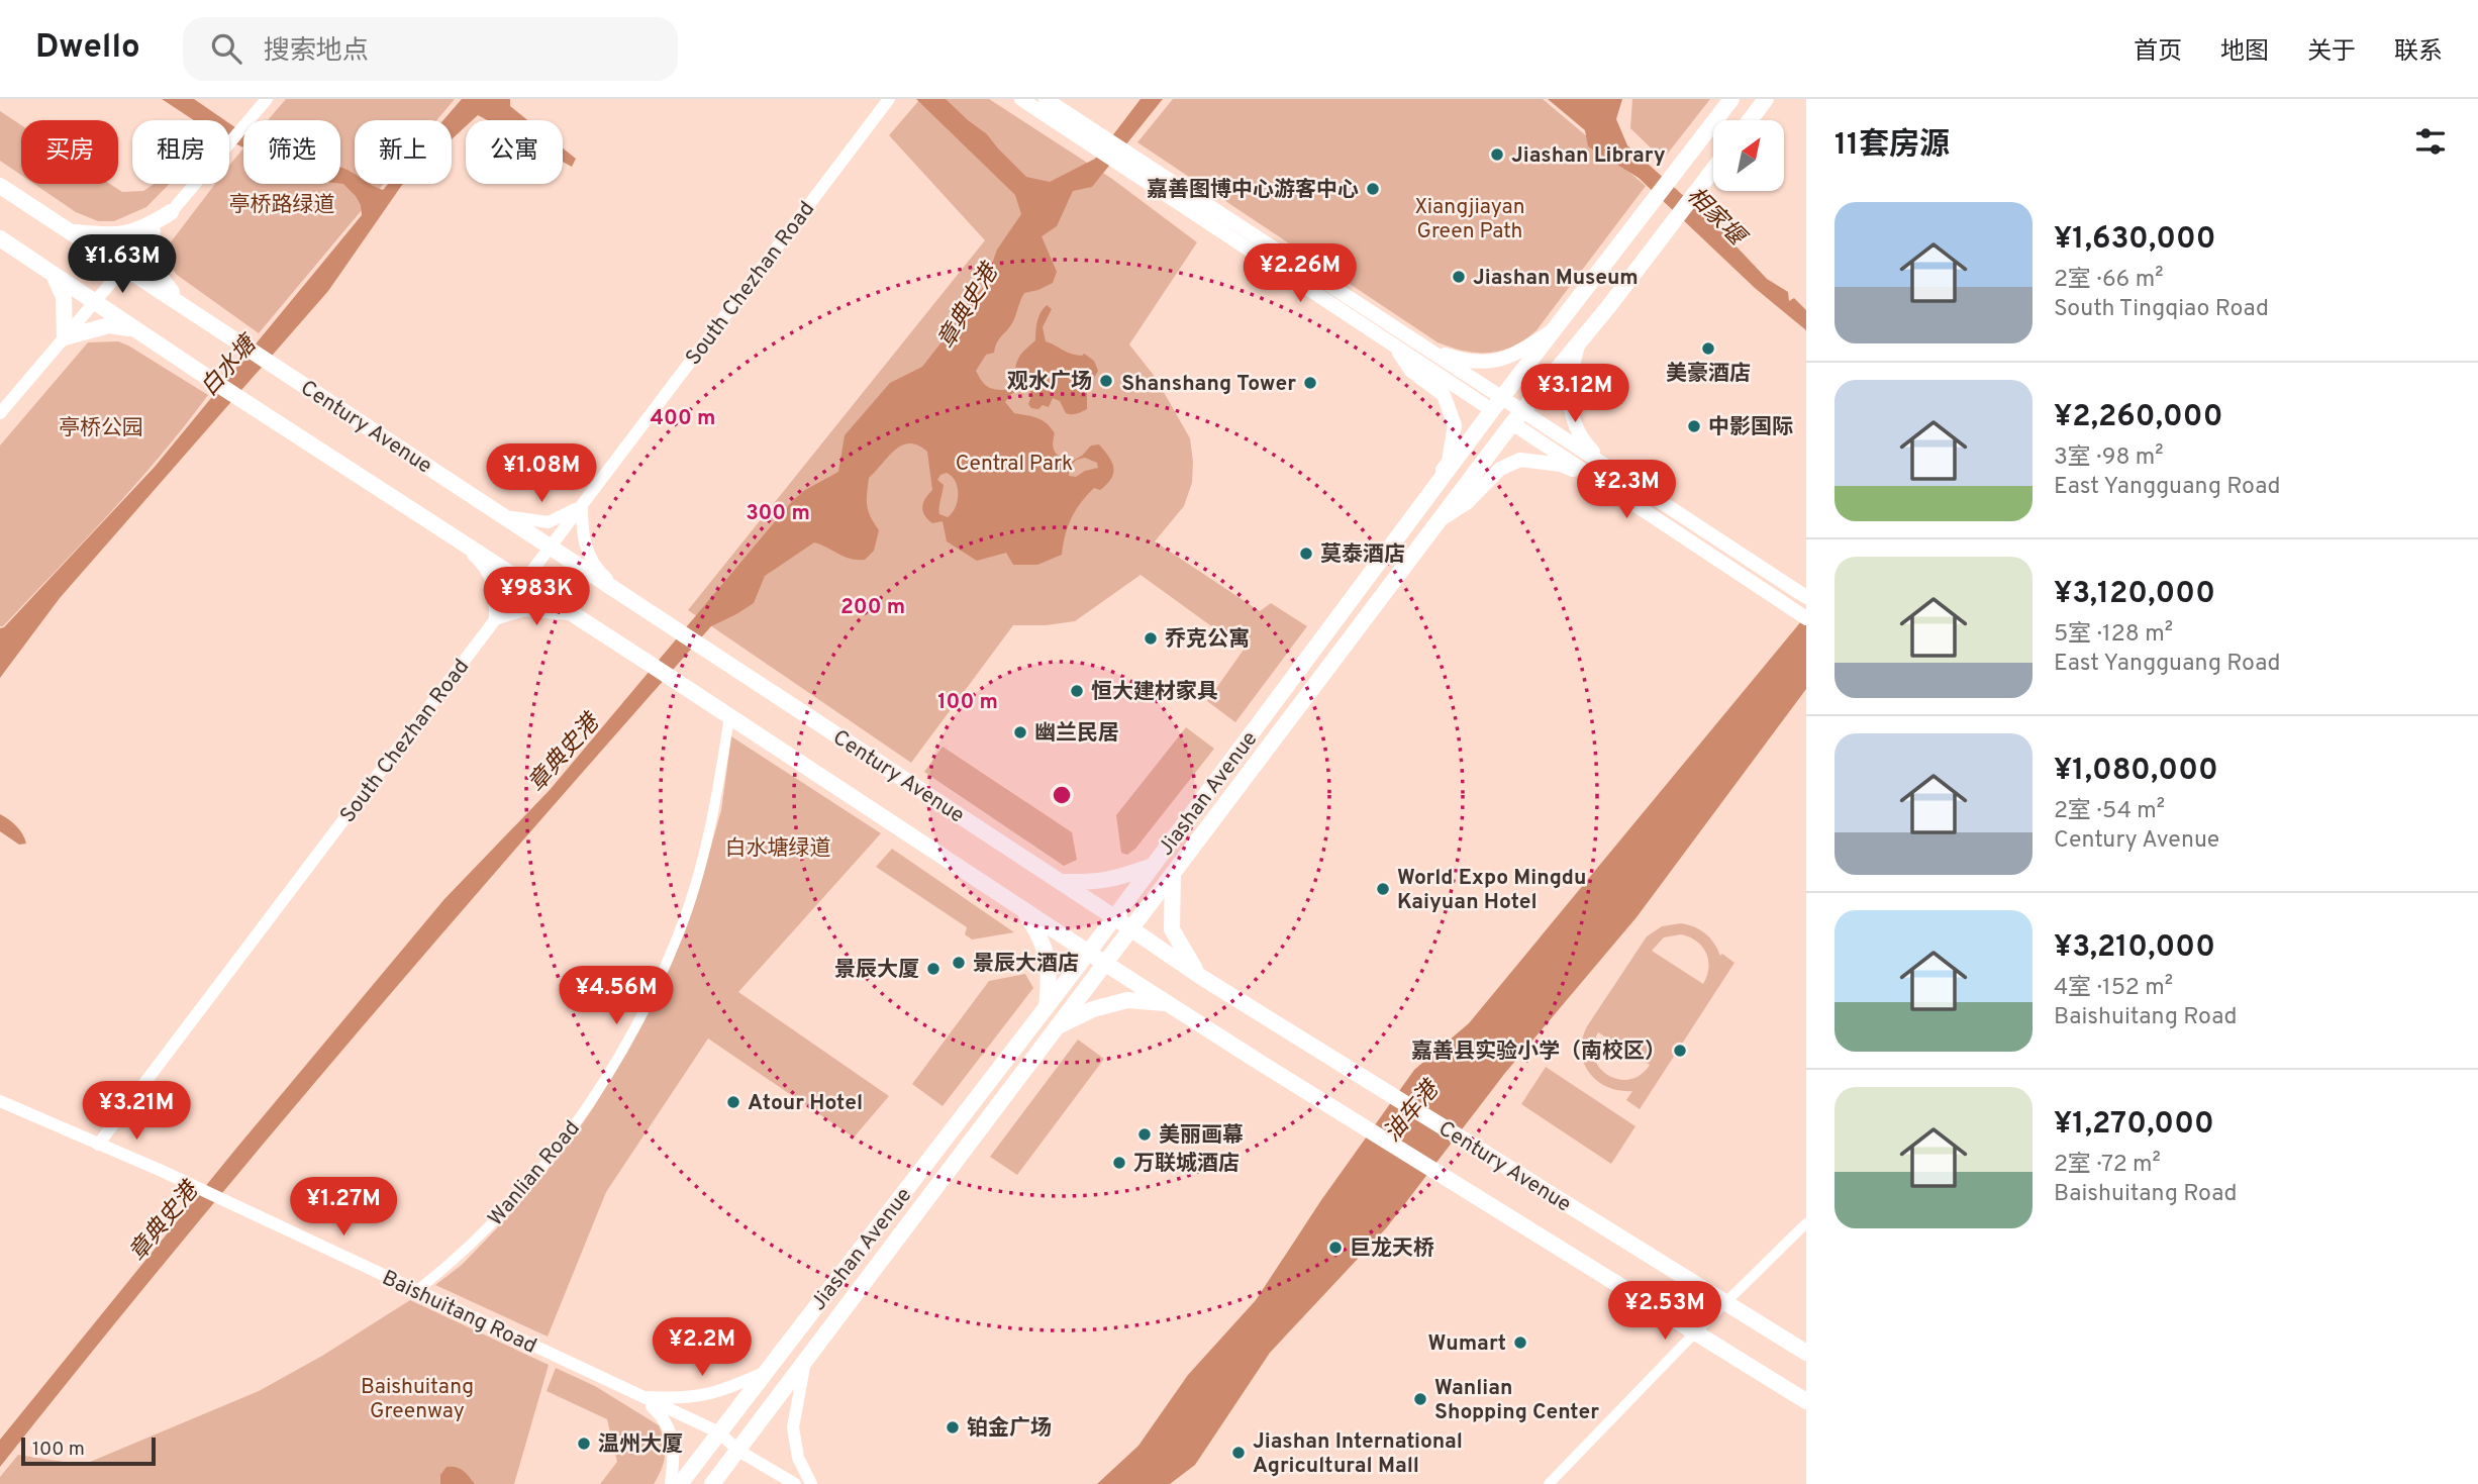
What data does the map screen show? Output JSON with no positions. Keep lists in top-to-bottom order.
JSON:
{
  "streets": {
    "main road": ["Century Avenue", "Jiashan Avenue"],
    "street": ["South Chezhan Road", "Wanlian Road", "Baishuitang Road"]
  },
  "crossings": [
    ["South Chezhan Road", "Century Avenue"],
    ["South Chezhan Road", "Baishuitang Road"],
    ["Century Avenue", "Jiashan Avenue"],
    ["Century Avenue", "Wanlian Road"],
    ["Jiashan Avenue", "Baishuitang Road"],
    ["Wanlian Road", "Baishuitang Road"]
  ],
  "water": [
    "相家堰",
    "章典史港",
    "白水塘",
    "油车港"
  ],
  "parks": [
    "亭桥路绿道",
    "Xiangjiayan Green Path",
    "亭桥公园",
    "Central Park",
    "白水塘绿道",
    "Baishuitang Greenway"
  ],
  "places": [
    "Jiashan Library",
    "嘉善图博中心游客中心",
    "Jiashan Museum",
    "美豪酒店",
    "观水广场",
    "Shanshang Tower",
    "中影国际",
    "莫泰酒店",
    "乔克公寓",
    "恒大建材·家具",
    "幽兰民居",
    "World Expo Mingdu Kaiyuan Hotel",
    "景辰大酒店",
    "景辰大厦",
    "嘉善县实验小学（南校区）",
    "Atour Hotel",
    "美丽画幕",
    "万联城酒店",
    "巨龙天桥",
    "Wumart",
    "Wanlian Shopping Center",
    "铂金广场",
    "温州大厦",
    "Jiashan International Agricultural Mall"
  ],
  "scale_bar": "100 m",
  "north": "top right",
  "page": {
    "header": "Dwello",
    "search": "搜索地点",
    "nav": [
      "首页",
      "地图",
      "关于",
      "联系"
    ],
    "heading": "11套房源",
    "chip": [
      "买房",
      "租房",
      "筛选",
      "新上",
      "公寓"
    ],
    "list": [
      {
        "name": "¥1,630,000",
        "note": "2室 · 66 m² · South Tingqiao Road"
      },
      {
        "name": "¥2,260,000",
        "note": "3室 · 98 m² · East Yangguang Road"
      },
      {
        "name": "¥3,120,000",
        "note": "5室 · 128 m² · East Yangguang Road"
      },
      {
        "name": "¥1,080,000",
        "note": "2室 · 54 m² · Century Avenue"
      },
      {
        "name": "¥3,210,000",
        "note": "4室 · 152 m² · Baishuitang Road"
      },
      {
        "name": "¥1,270,000",
        "note": "2室 · 72 m² · Baishuitang Road"
      }
    ],
    "price": [
      "¥1.63M",
      "¥2.26M",
      "¥3.12M",
      "¥1.08M",
      "¥2.3M",
      "¥983K",
      "¥4.56M",
      "¥3.21M",
      "¥1.27M",
      "¥2.53M",
      "¥2.2M"
    ],
    "scale": "100 m"
  },
  "rings": [
    "400 m",
    "300 m",
    "200 m",
    "100 m"
  ]
}
